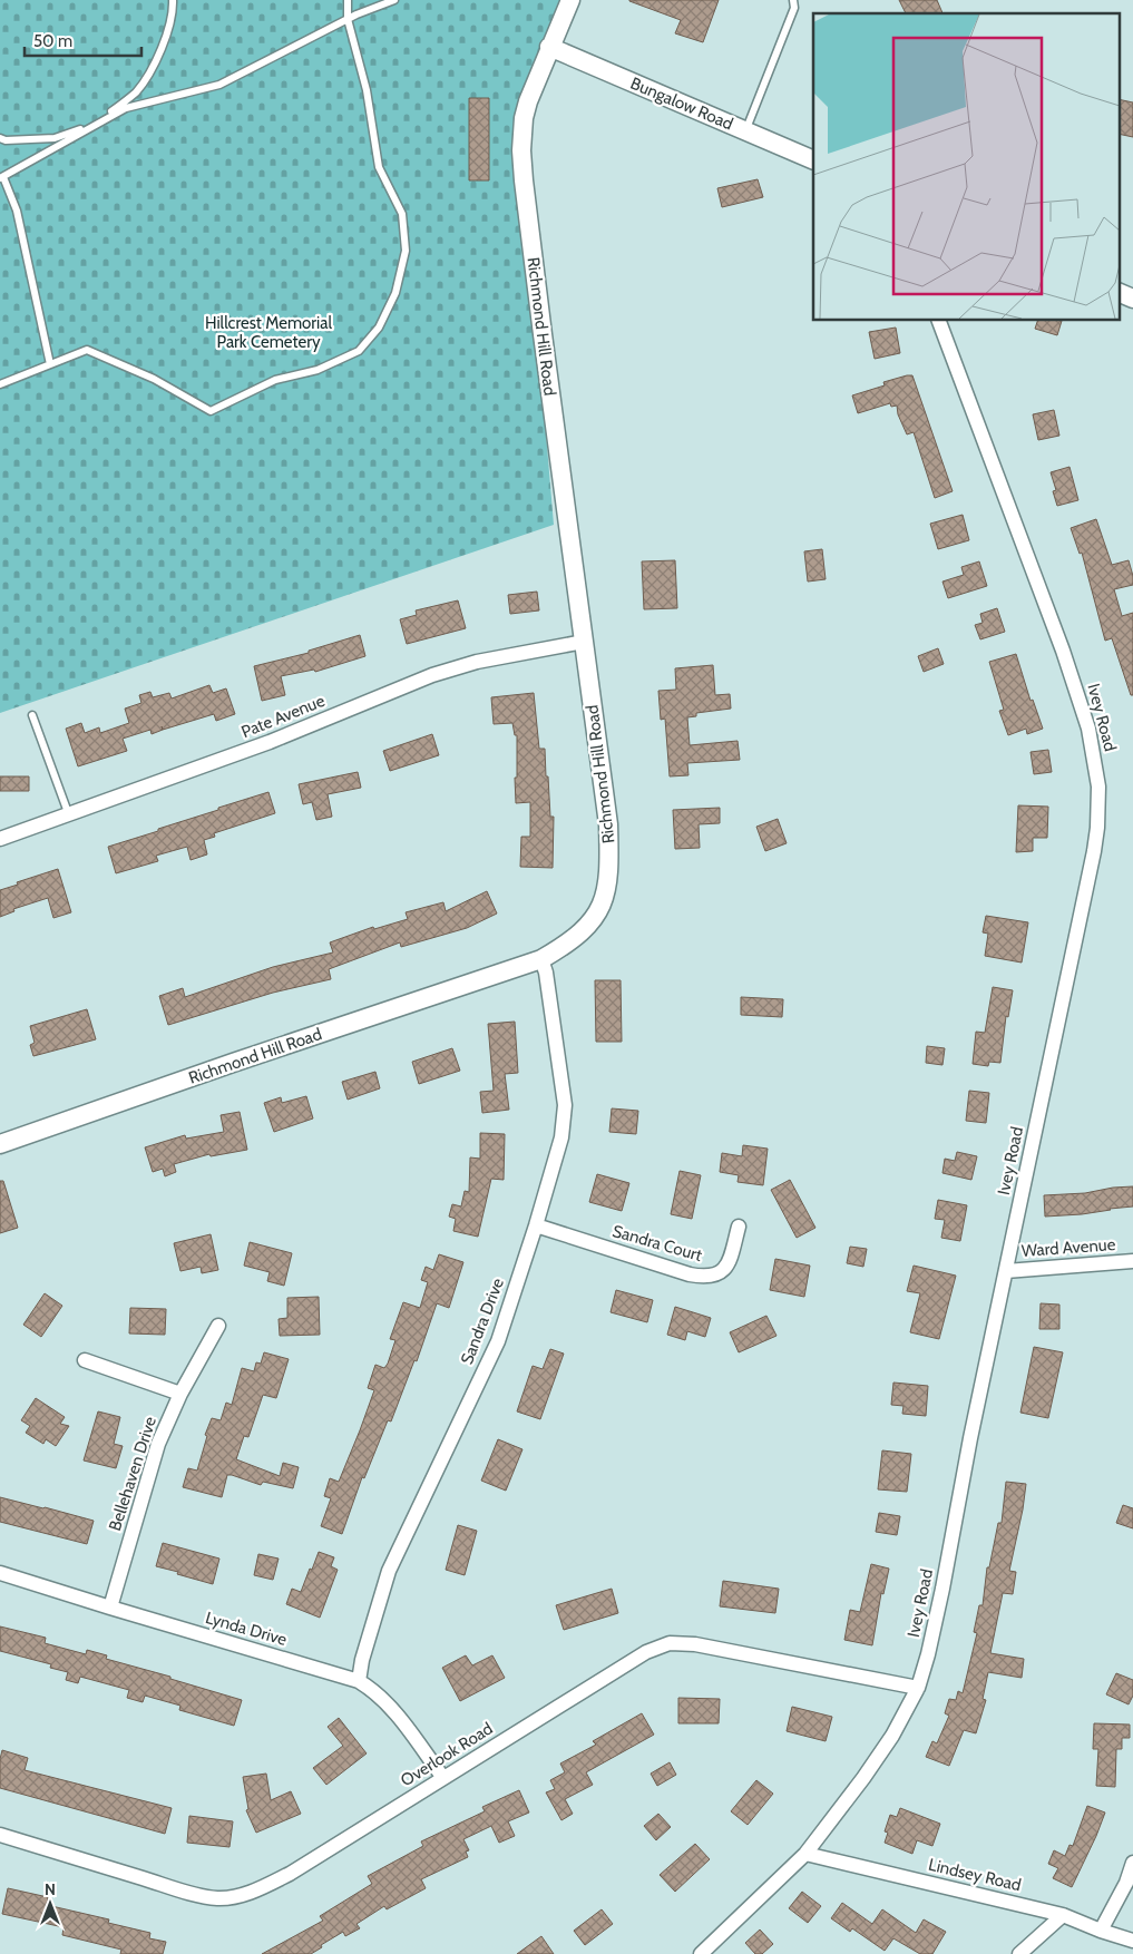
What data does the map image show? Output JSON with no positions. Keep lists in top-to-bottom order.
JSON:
{
  "streets": {
    "street": [
      "Bungalow Road",
      "Richmond Hill Road",
      "Pate Avenue",
      "Ivey Road",
      "Sandra Court",
      "Ward Avenue",
      "Sandra Drive",
      "Bellehaven Drive",
      "Lynda Drive",
      "Overlook Road",
      "Lindsey Road"
    ]
  },
  "crossings": [
    ["Bungalow Road", "Richmond Hill Road"],
    ["Richmond Hill Road", "Pate Avenue"],
    ["Richmond Hill Road", "Sandra Drive"],
    ["Ivey Road", "Ward Avenue"],
    ["Ivey Road", "Overlook Road"],
    ["Ivey Road", "Lindsey Road"],
    ["Sandra Court", "Sandra Drive"],
    ["Sandra Drive", "Lynda Drive"],
    ["Bellehaven Drive", "Lynda Drive"],
    ["Lynda Drive", "Overlook Road"]
  ],
  "parks": ["Hillcrest Memorial Park Cemetery"],
  "scale_bar": "50 m",
  "north": "top"
}
